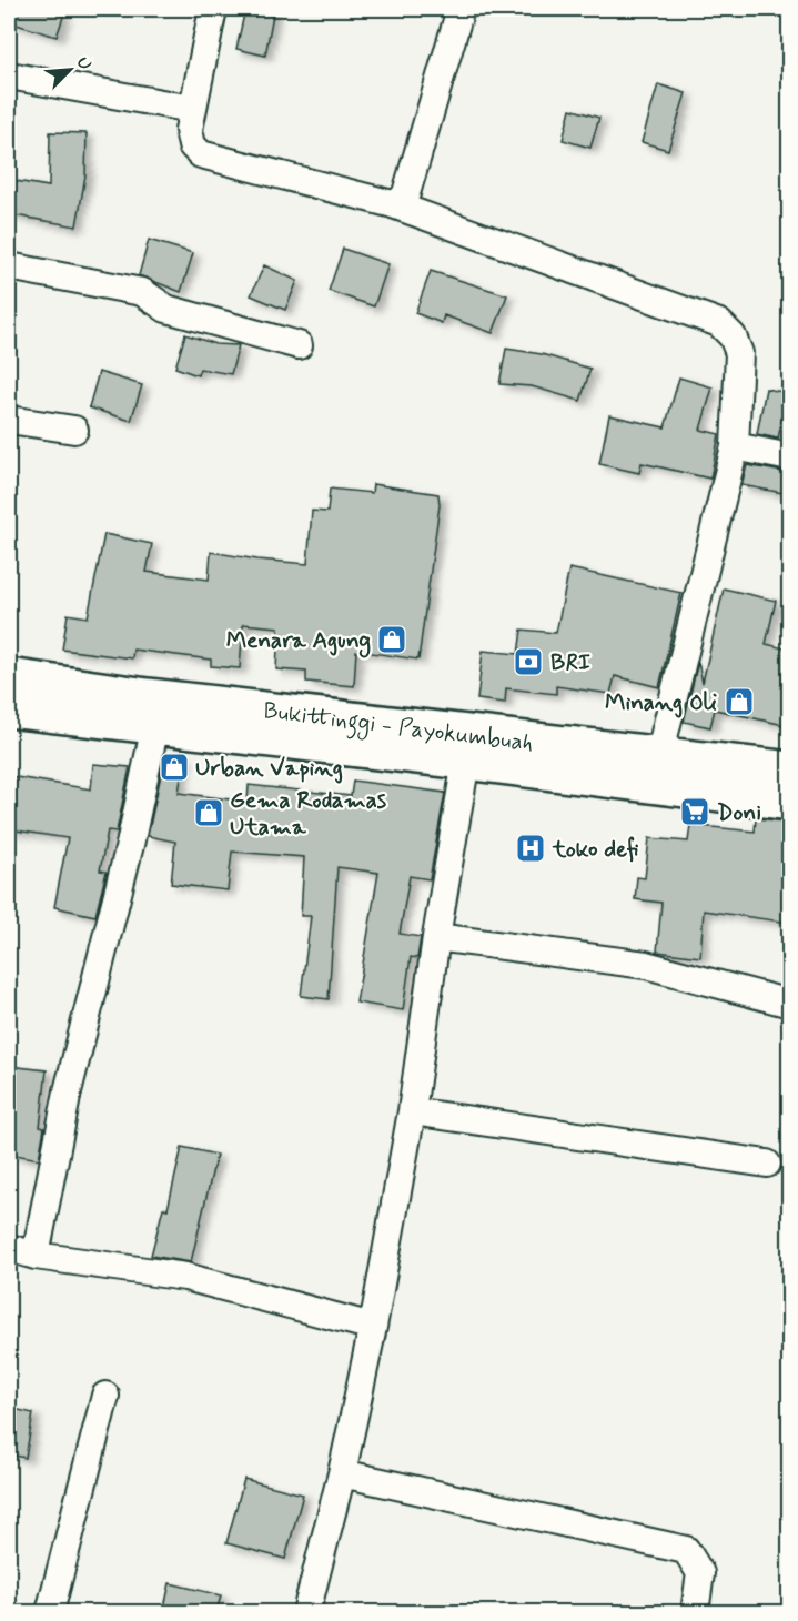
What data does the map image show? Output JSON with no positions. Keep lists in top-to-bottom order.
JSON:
{
  "streets": {
    "highway": ["Bukittinggi - Payokumbuah"]
  },
  "places": {
    "shop": [
      "Menara Agung",
      "Minang Oli",
      "Urban Vaping",
      "Gema Rodamas Utama"
    ],
    "bank": ["BRI"],
    "supermarket": ["Doni"],
    "hospital": ["toko defi"]
  },
  "north": "top right"
}
